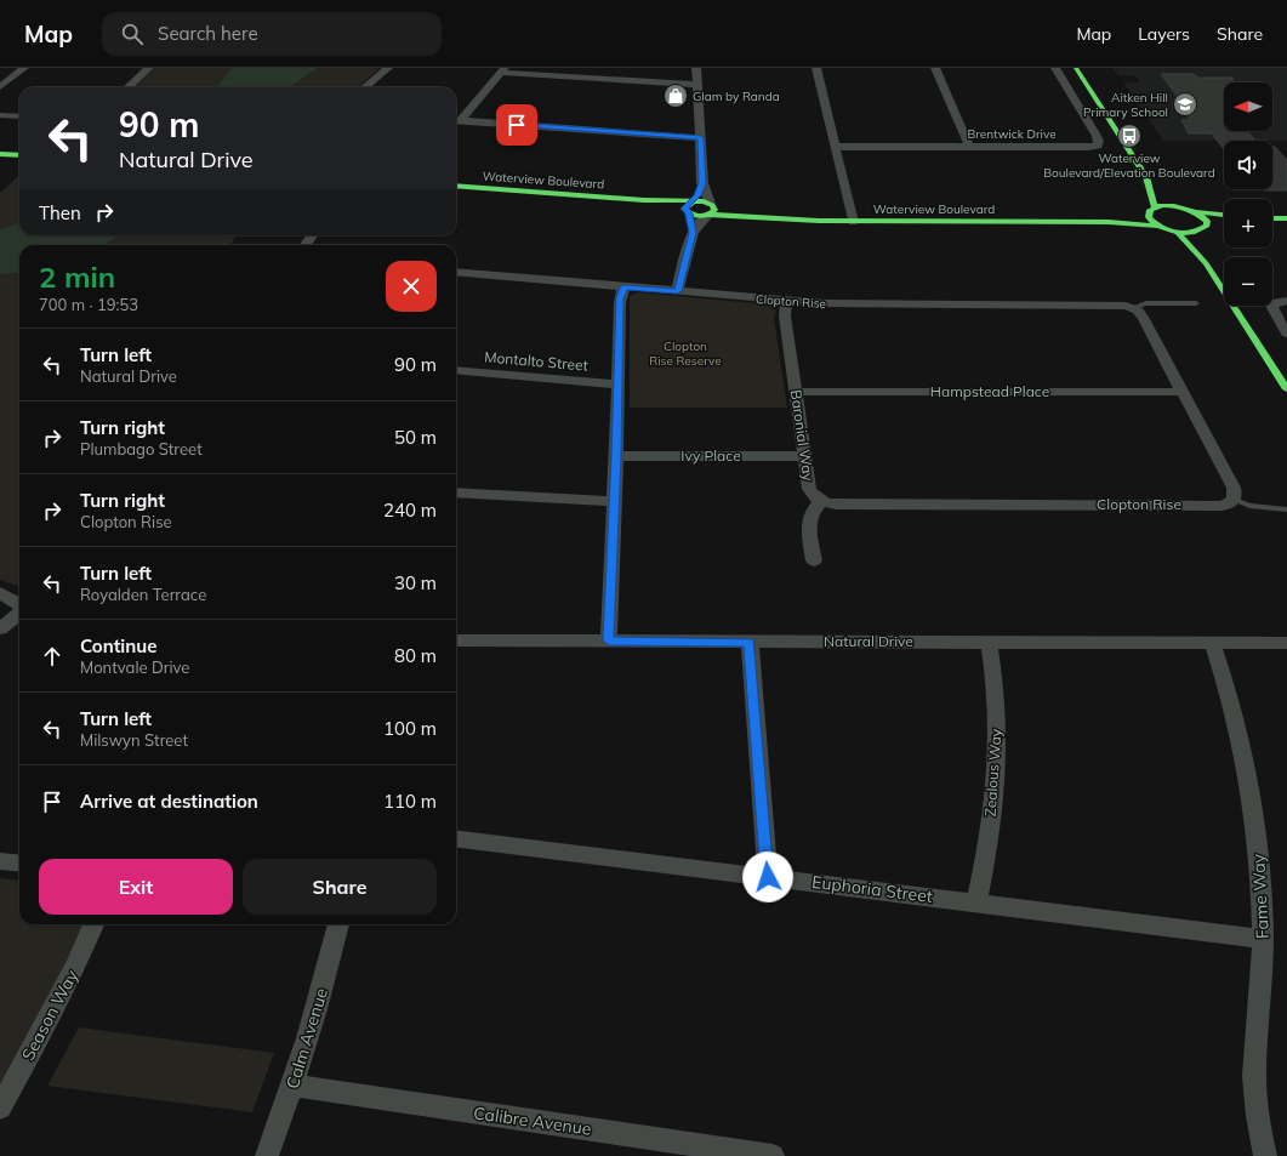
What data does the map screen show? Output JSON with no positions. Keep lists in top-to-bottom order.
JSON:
{
  "streets": {
    "street": [
      "Brentwick Drive",
      "Waterview Boulevard",
      "Clopton Rise",
      "Montalto Street",
      "Hampstead Place",
      "Baronial Way",
      "Ivy Place",
      "Natural Drive",
      "Zealous Way",
      "Euphoria Street",
      "Fame Way",
      "Season Way",
      "Calm Avenue",
      "Calibre Avenue"
    ]
  },
  "crossings": [
    ["Clopton Rise", "Baronial Way"],
    ["Hampstead Place", "Baronial Way"],
    ["Baronial Way", "Ivy Place"],
    ["Natural Drive", "Zealous Way"],
    ["Natural Drive", "Fame Way"],
    ["Zealous Way", "Euphoria Street"],
    ["Euphoria Street", "Fame Way"],
    ["Calm Avenue", "Calibre Avenue"]
  ],
  "parks": ["Clopton Rise Reserve"],
  "places": {
    "shop": ["Glam by Randa"],
    "school or university": ["Aitken Hill Primary School"],
    "bus stop": ["Waterview Boulevard/Elevation Boulevard"]
  },
  "north": "left",
  "page": {
    "header": "Map",
    "search": "Search here",
    "nav": ["Map", "Layers", "Share"],
    "map_buttons": ["+", "−"],
    "turn": ["90 m", "Natural Drive"],
    "then": "Then",
    "heading": ["2 min", "700 m · 19:53"],
    "list": [
      {
        "name": "Turn left",
        "note": "Natural Drive",
        "value": "90 m"
      },
      {
        "name": "Turn right",
        "note": "Plumbago Street",
        "value": "50 m"
      },
      {
        "name": "Turn right",
        "note": "Clopton Rise",
        "value": "240 m"
      },
      {
        "name": "Turn left",
        "note": "Royalden Terrace",
        "value": "30 m"
      },
      {
        "name": "Continue",
        "note": "Montvale Drive",
        "value": "80 m"
      },
      {
        "name": "Turn left",
        "note": "Milswyn Street",
        "value": "100 m"
      },
      {
        "name": "Arrive at destination",
        "value": "110 m"
      }
    ],
    "buttons": ["Exit", "Share"]
  }
}
